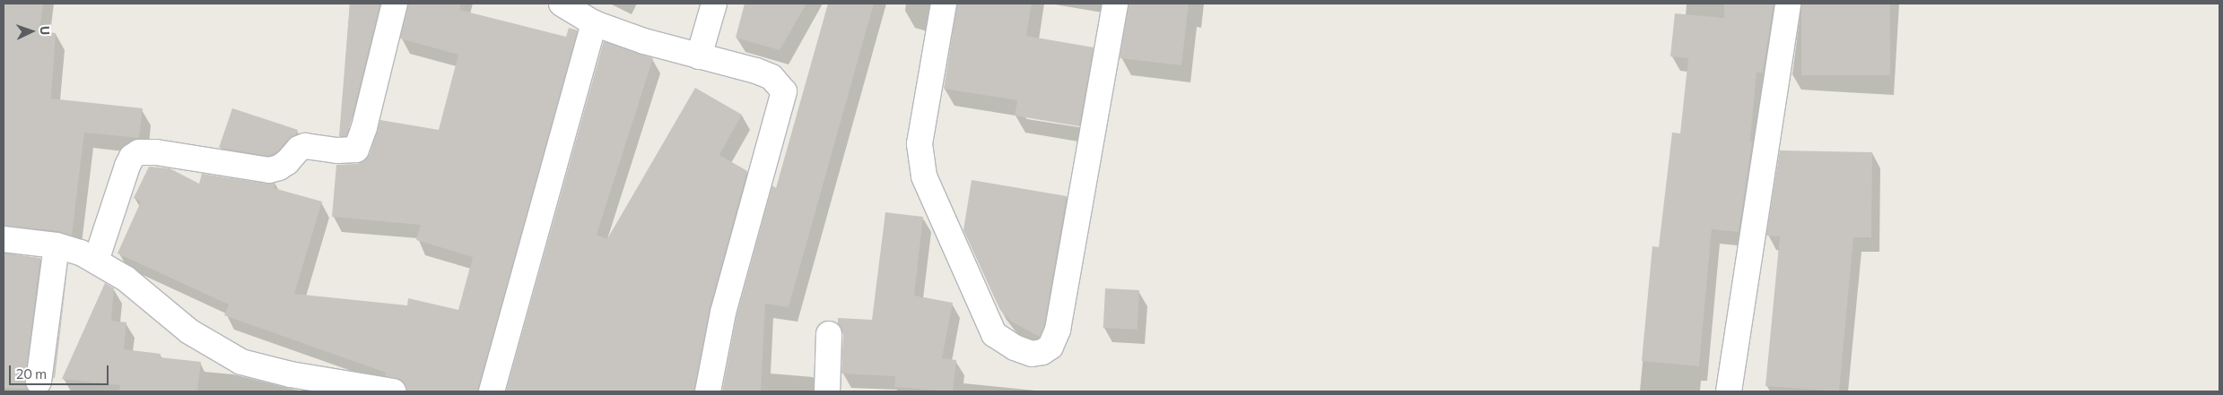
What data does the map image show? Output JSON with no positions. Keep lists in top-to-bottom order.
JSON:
{
  "scale_bar": "20 m",
  "north": "right"
}
